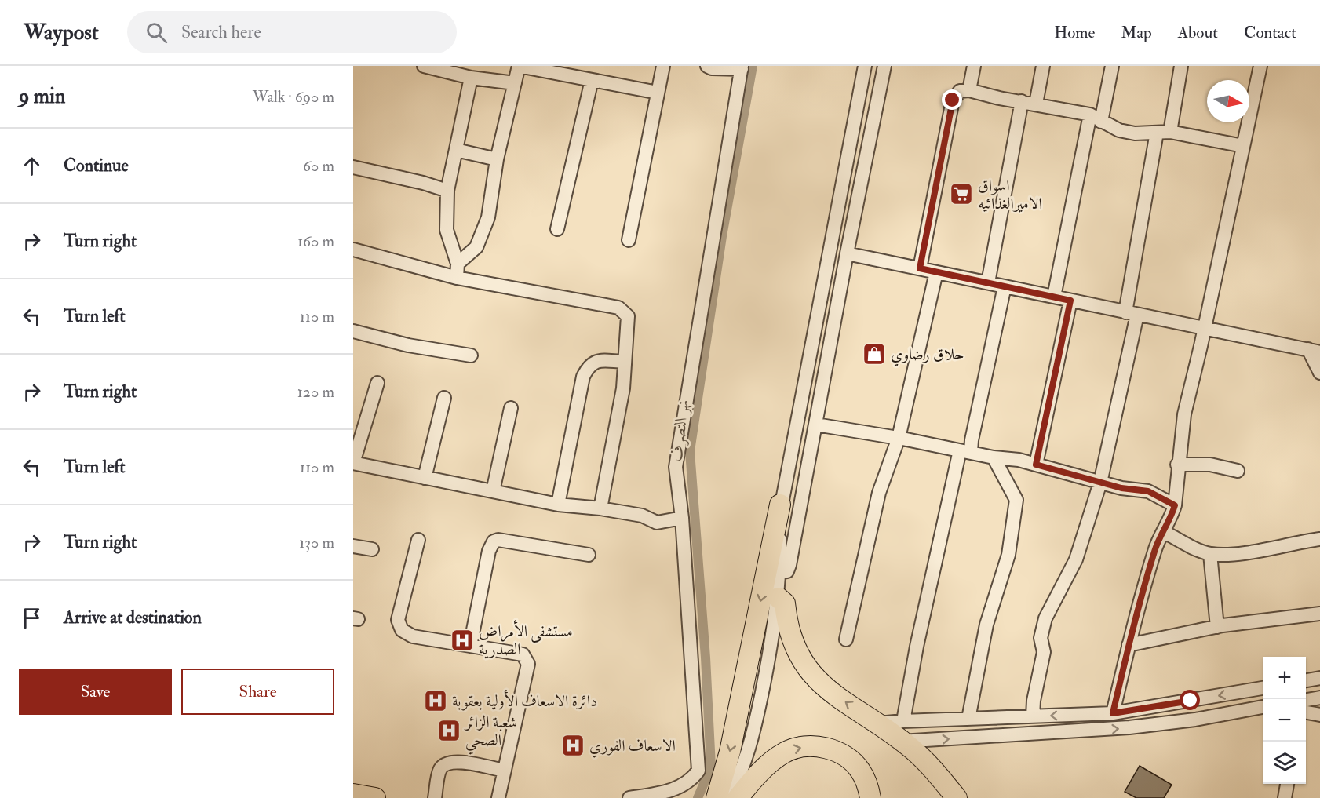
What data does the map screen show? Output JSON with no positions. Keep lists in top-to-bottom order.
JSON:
{
  "water": ["نهر التصرف"],
  "places": {
    "supermarket": ["اسواق الاميرالغذائيه"],
    "shop": ["حلاق رضاوي"],
    "hospital": [
      "مستشفى الأمراض الصدرية",
      "دائرة الاسعاف الأولية بعقوبة",
      "شعبة الزائر الصحي",
      "الاسعاف الفوري"
    ]
  },
  "north": "right",
  "page": {
    "header": "Waypost",
    "search": "Search here",
    "nav": [
      "Home",
      "Map",
      "About",
      "Contact"
    ],
    "heading": ["9 min", "Walk · 690 m"],
    "list": [
      ["Continue", "60 m"],
      ["Turn right", "160 m"],
      ["Turn left", "110 m"],
      ["Turn right", "120 m"],
      ["Turn left", "110 m"],
      ["Turn right", "130 m"],
      "Arrive at destination"
    ],
    "buttons": ["Save", "Share"],
    "map_buttons": ["+", "−"]
  }
}
